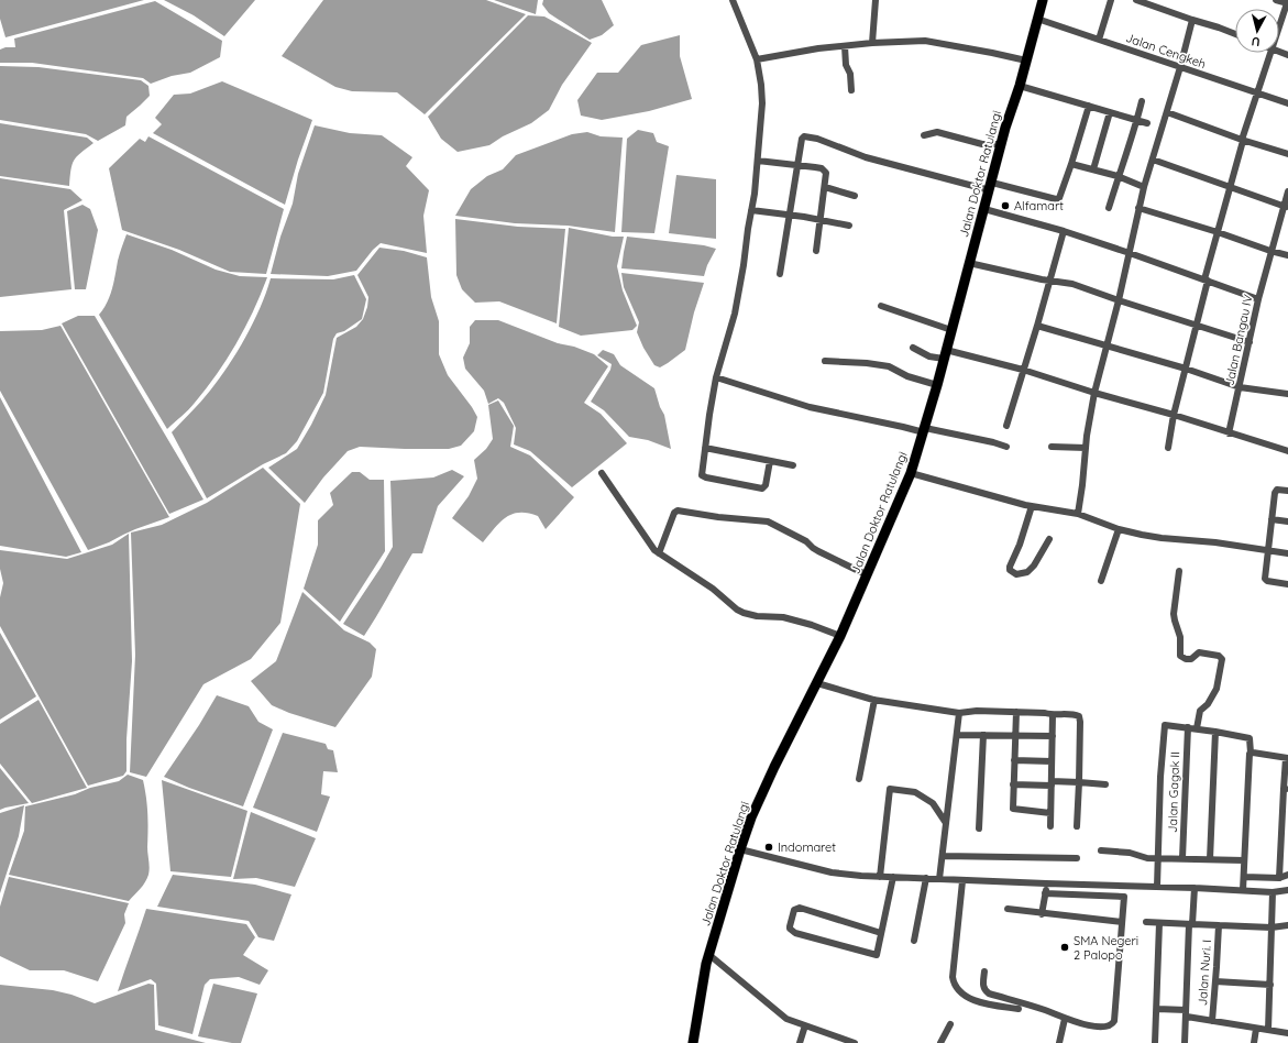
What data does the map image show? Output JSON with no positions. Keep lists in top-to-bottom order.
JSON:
{
  "streets": {
    "highway": ["Jalan Doktor Ratulangi"],
    "street": [
      "Jalan Cengkeh",
      "Jalan Bangau IV",
      "Jalan Gagak II",
      "Jalan Nuri. I"
    ]
  },
  "crossings": [
    ["Jalan Cengkeh", "Jalan Doktor Ratulangi"]
  ],
  "places": ["Alfamart", "Indomaret", "SMA Negeri 2 Palopo"],
  "north": "bottom"
}
